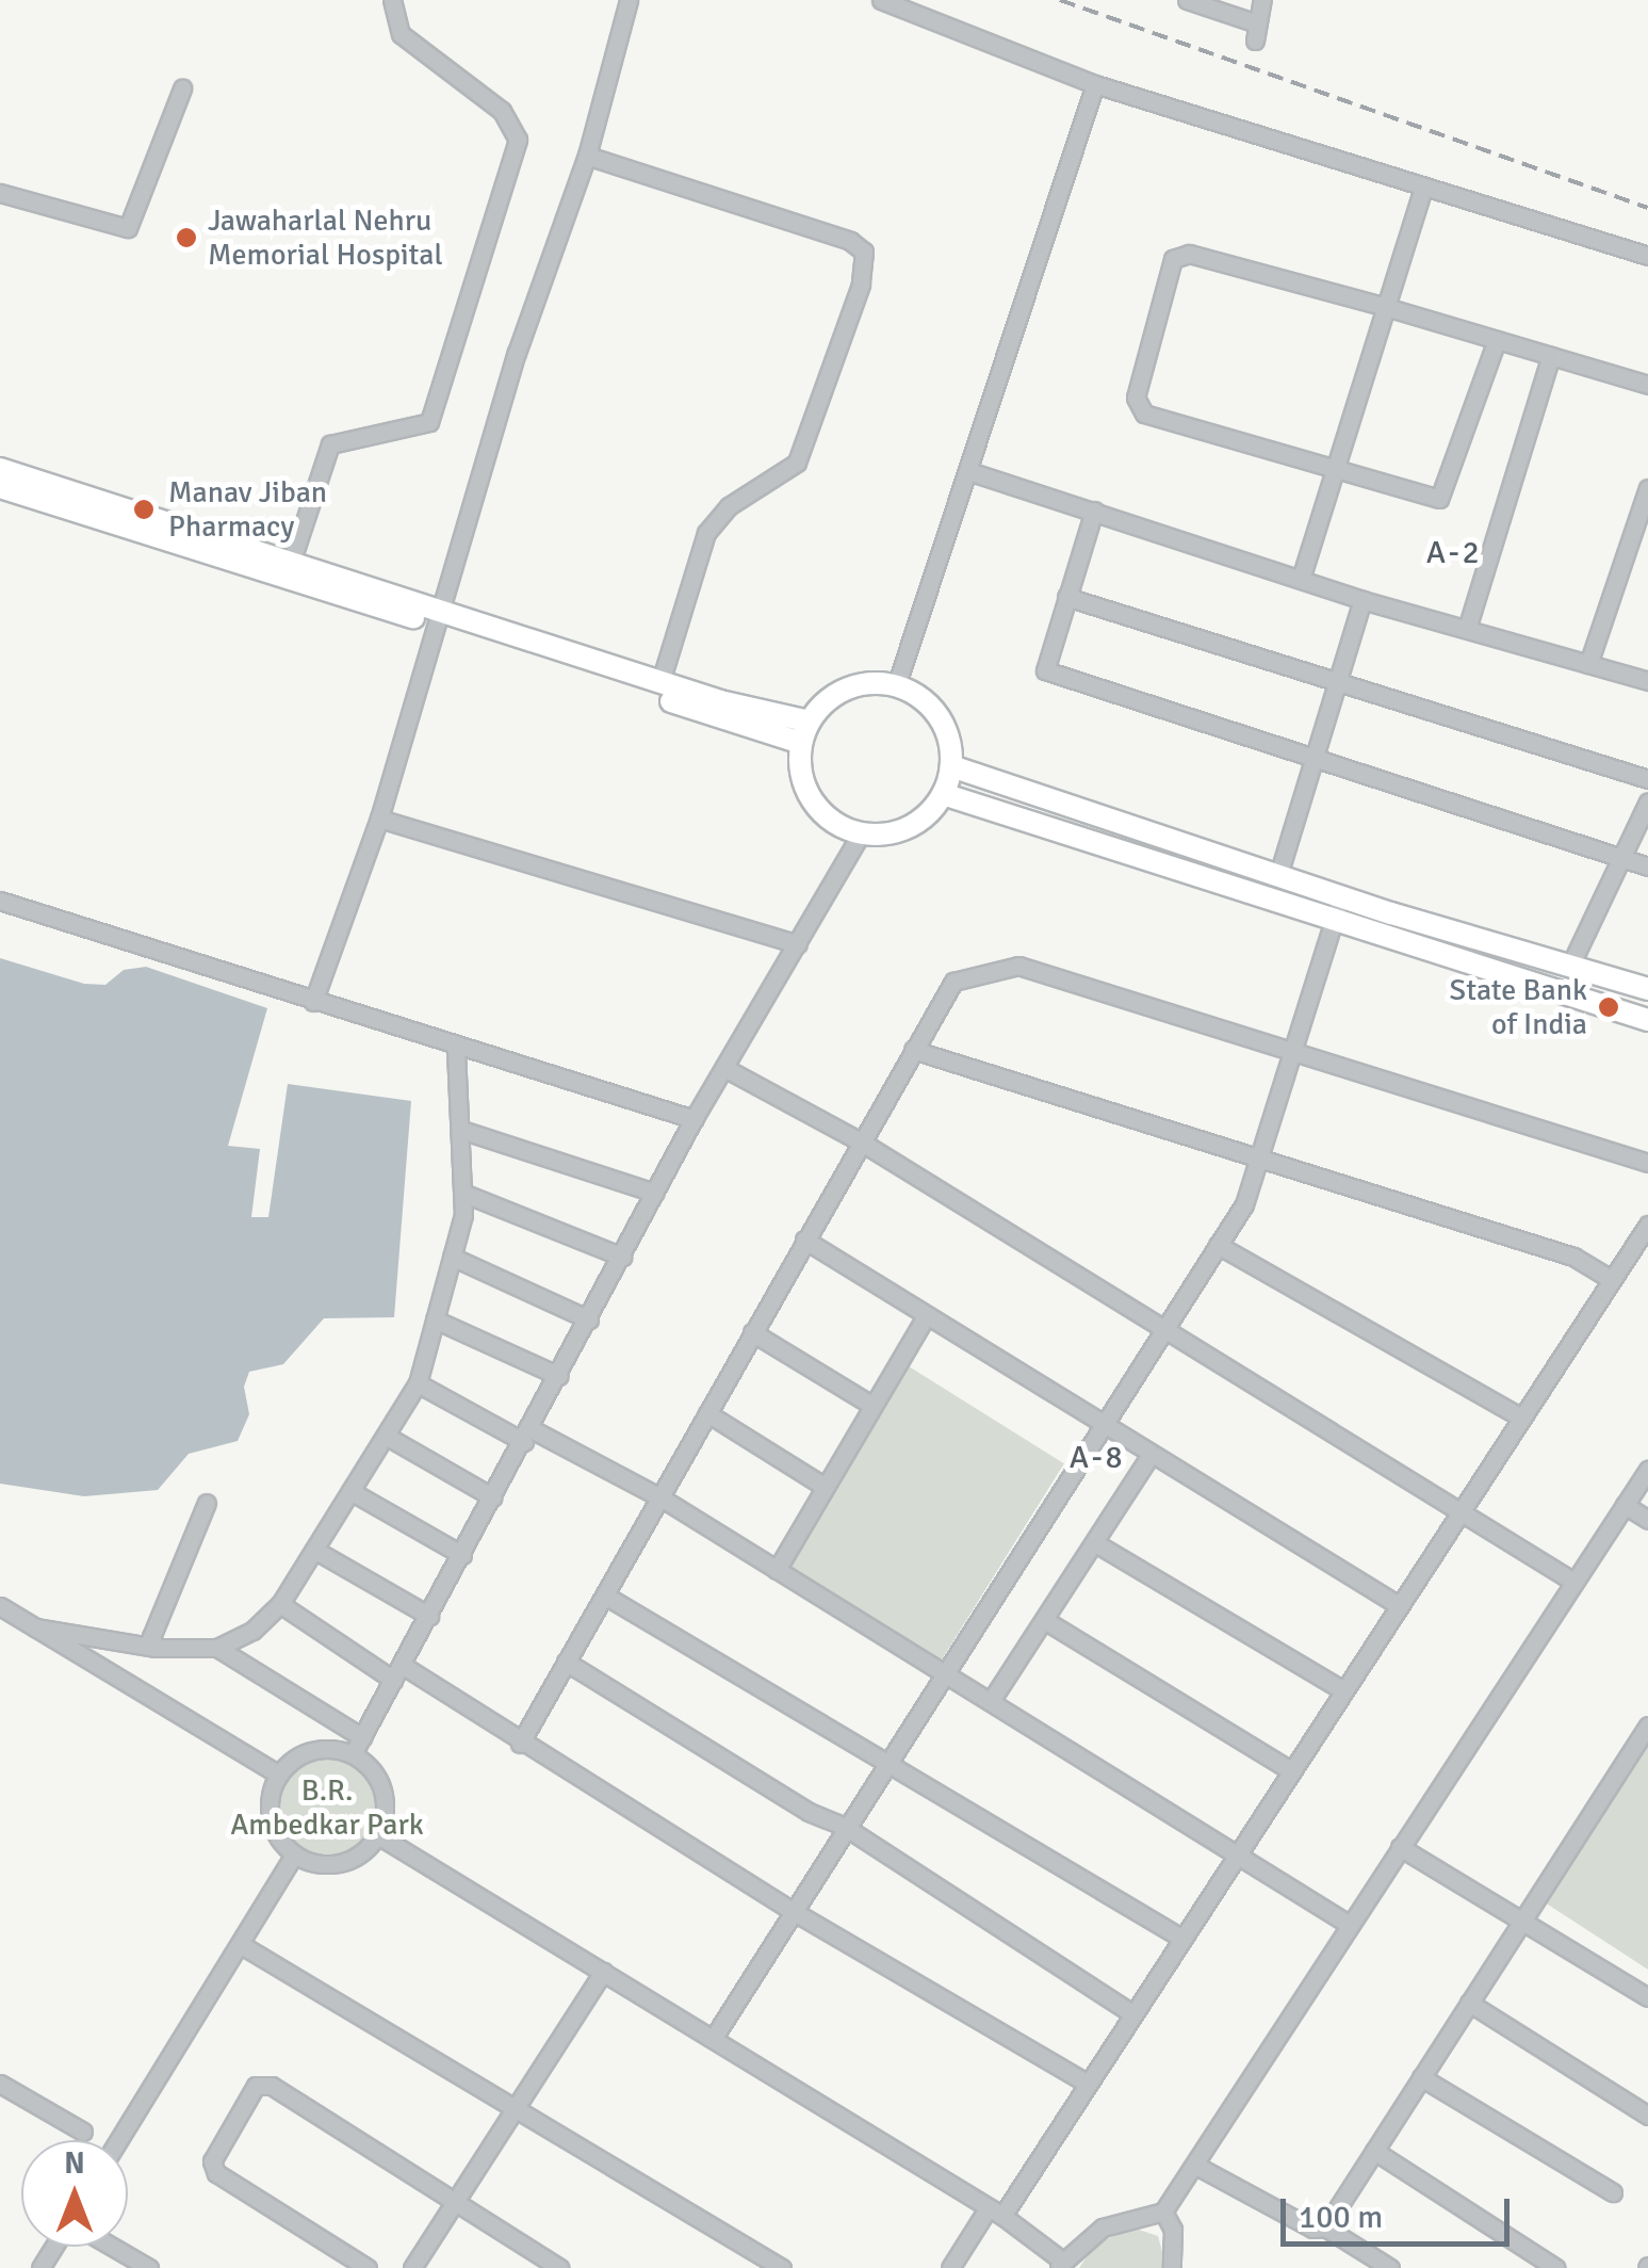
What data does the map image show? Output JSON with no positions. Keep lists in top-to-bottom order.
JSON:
{
  "districts": ["A-2", "A-8"],
  "parks": ["B.R. Ambedkar Park"],
  "places": ["Jawaharlal Nehru Memorial Hospital", "Manav Jiban Pharmacy", "State Bank of India"],
  "scale_bar": "100 m",
  "north": "top"
}
